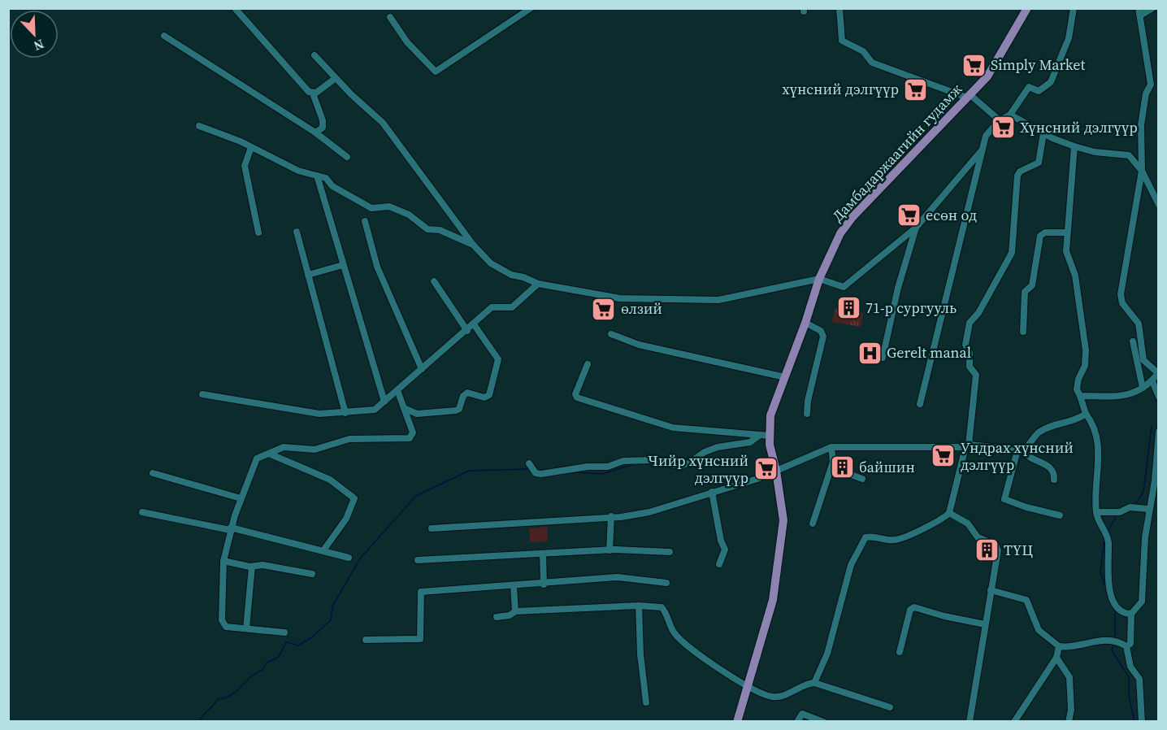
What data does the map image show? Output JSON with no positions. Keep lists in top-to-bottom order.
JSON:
{
  "streets": {
    "main road": ["Дамбадаржаагийн гудамж"]
  },
  "places": {
    "supermarket": [
      "Simply Market",
      "хүнсний дэлгүүр",
      "Хүнсний дэлгүүр",
      "есөн од",
      "өлзий",
      "Ундрах хүнсний дэлгүүр",
      "Чийр хүнсний дэлгүүр"
    ],
    "building": ["71-р сургууль", "байшин", "ТҮЦ"],
    "hospital": ["Gerelt manal"]
  },
  "north": "bottom right"
}
